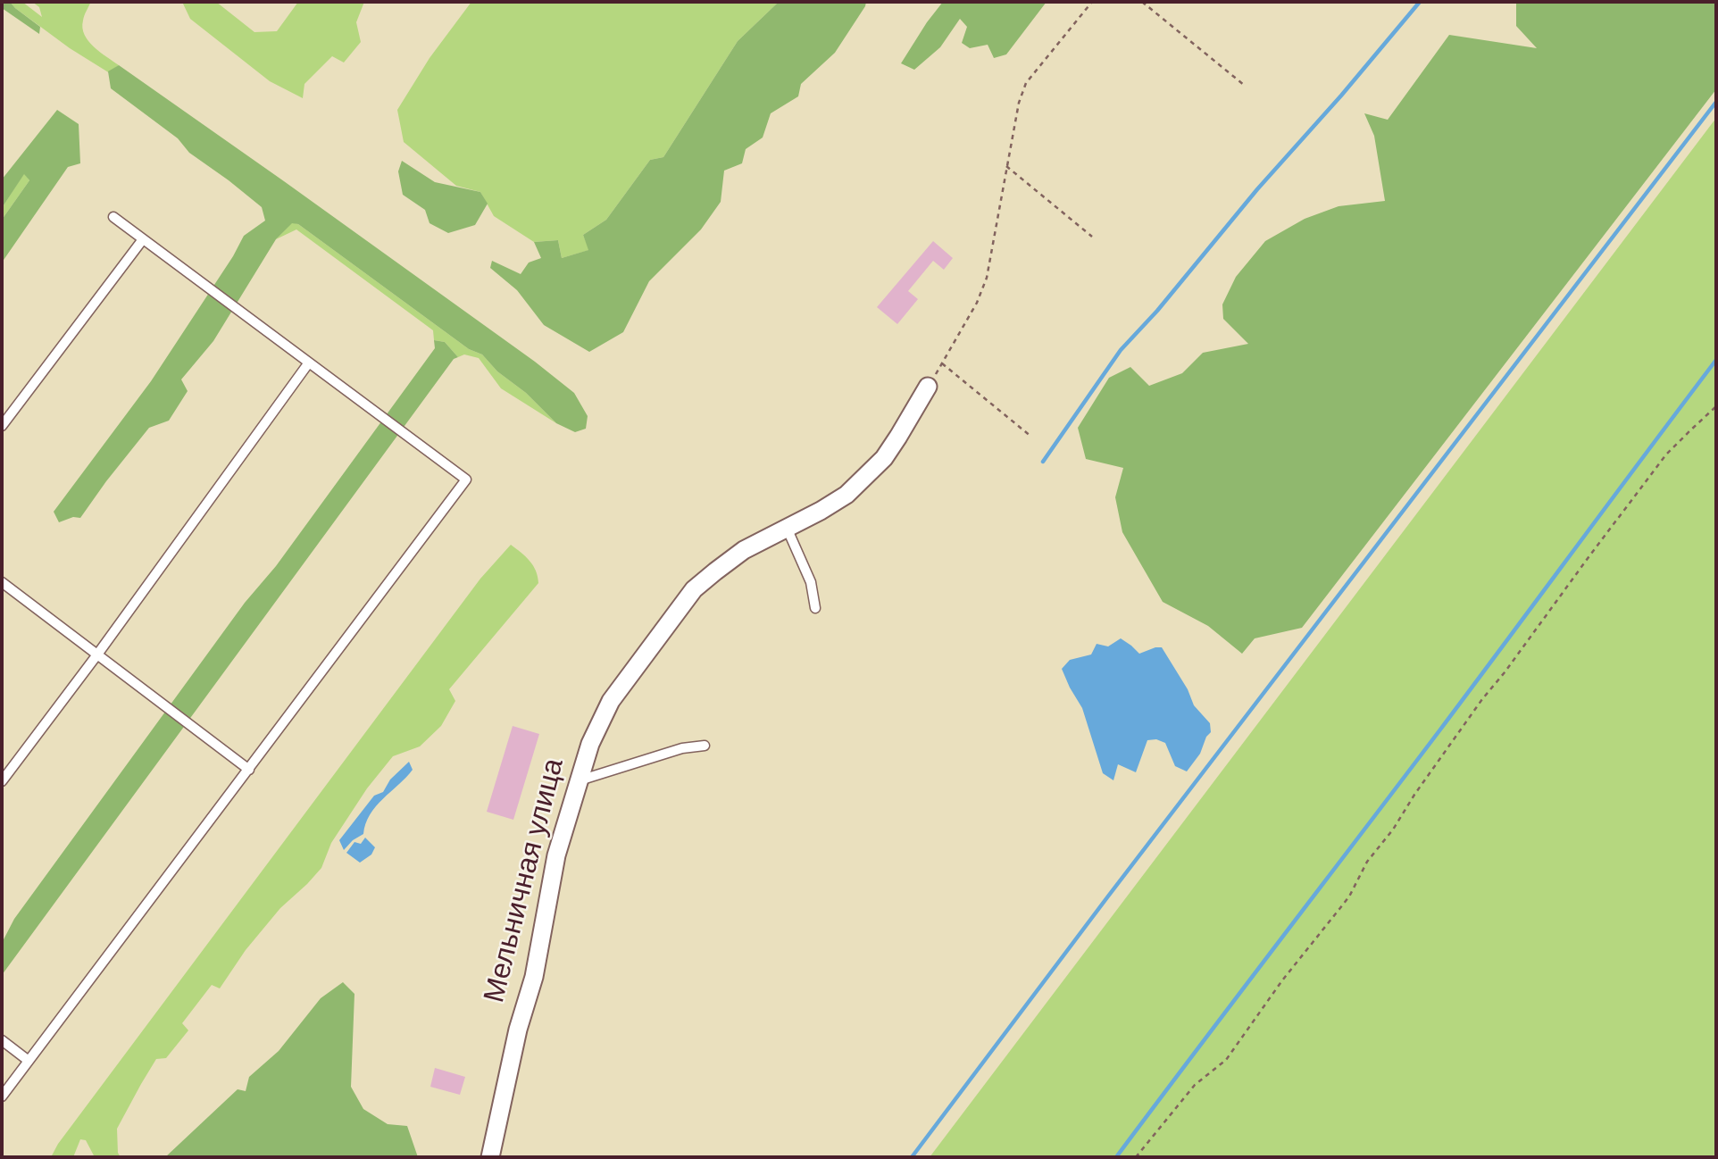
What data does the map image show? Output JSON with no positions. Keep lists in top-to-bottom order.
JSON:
{
  "streets": {
    "street": ["Мельничная улица"]
  }
}
